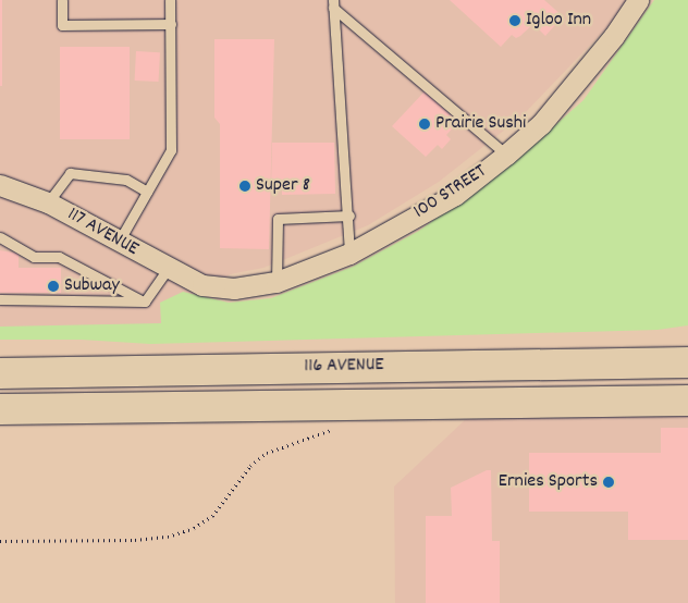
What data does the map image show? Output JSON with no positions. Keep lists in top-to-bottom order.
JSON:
{
  "streets": {
    "main road": ["116 AVENUE"],
    "street": ["100 STREET", "117 AVENUE"]
  },
  "crossings": [
    ["100 STREET", "117 AVENUE"]
  ],
  "places": [
    "Igloo Inn",
    "Prairie Sushi",
    "Super 8",
    "Subway",
    "Ernies Sports"
  ]
}
